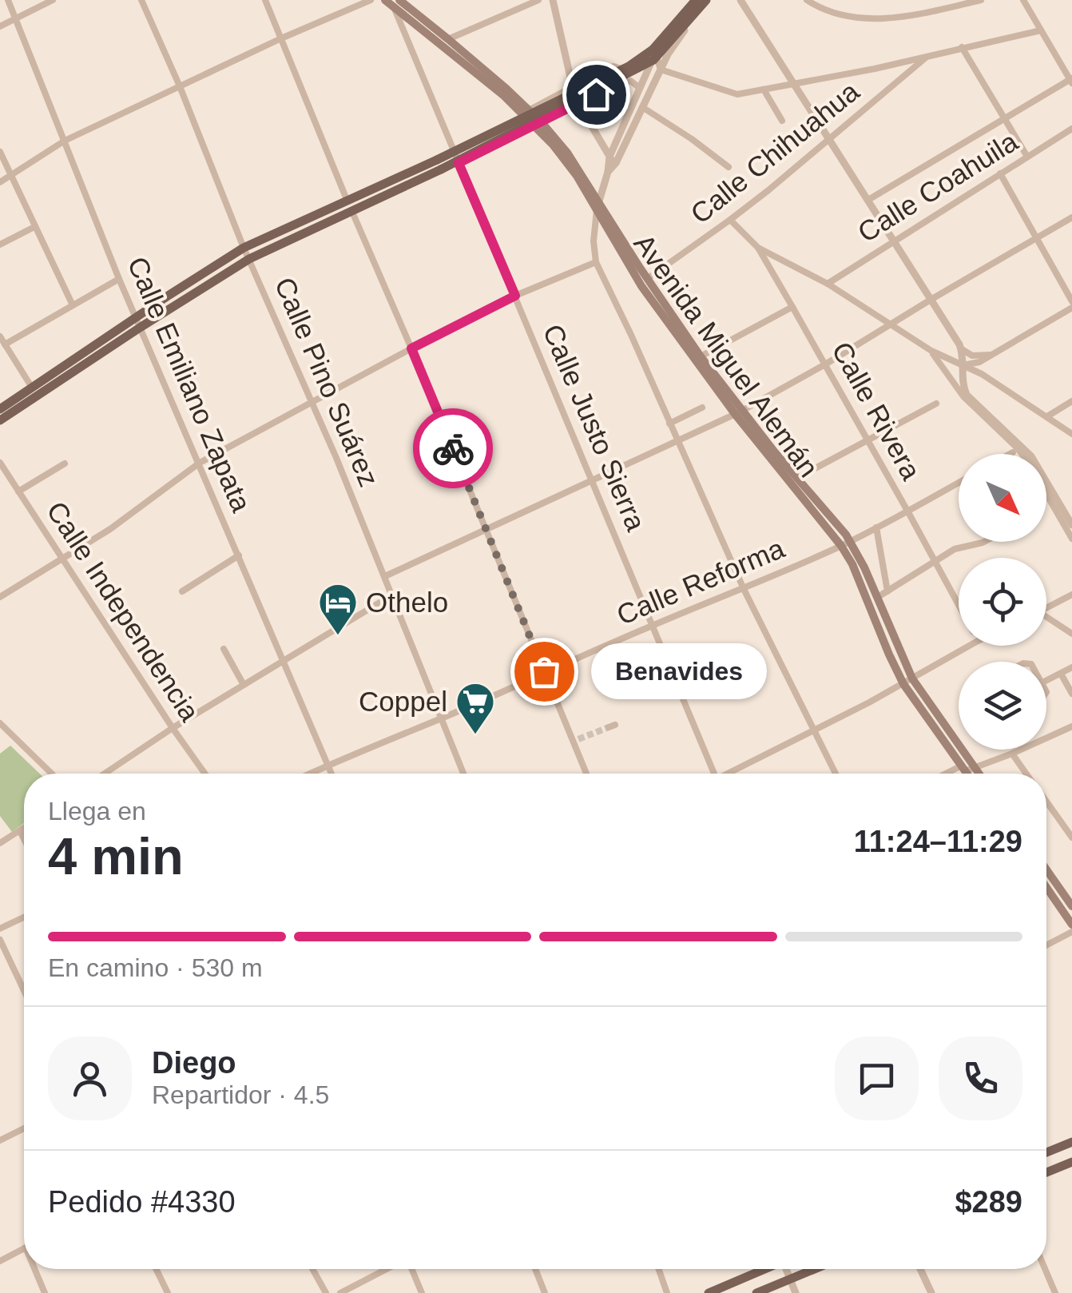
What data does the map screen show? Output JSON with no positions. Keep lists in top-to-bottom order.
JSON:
{
  "streets": {
    "main road": ["Avenida Miguel Alemán"],
    "street": [
      "Calle Chihuahua",
      "Calle Coahuila",
      "Calle Pino Suárez",
      "Calle Emiliano Zapata",
      "Calle Rivera",
      "Calle Justo Sierra",
      "Calle Reforma",
      "Calle Independencia"
    ]
  },
  "crossings": [
    ["Calle Chihuahua", "Avenida Miguel Alemán"],
    ["Calle Chihuahua", "Calle Rivera"],
    ["Avenida Miguel Alemán", "Calle Justo Sierra"],
    ["Avenida Miguel Alemán", "Calle Reforma"],
    ["Calle Pino Suárez", "Calle Reforma"],
    ["Calle Emiliano Zapata", "Calle Reforma"],
    ["Calle Rivera", "Calle Reforma"],
    ["Calle Justo Sierra", "Calle Reforma"]
  ],
  "places": {
    "hotel": ["Othelo"],
    "other": ["Benavides"],
    "supermarket": ["Coppel"]
  },
  "north": "bottom right",
  "page": {
    "bubble": "Benavides",
    "heading": ["4 min", "Llega en", "11:24–11:29"],
    "panel": [
      "Diego",
      "Repartidor · 4.5",
      "Pedido #4330",
      "$289"
    ],
    "bar": "En camino · 530 m"
  }
}
